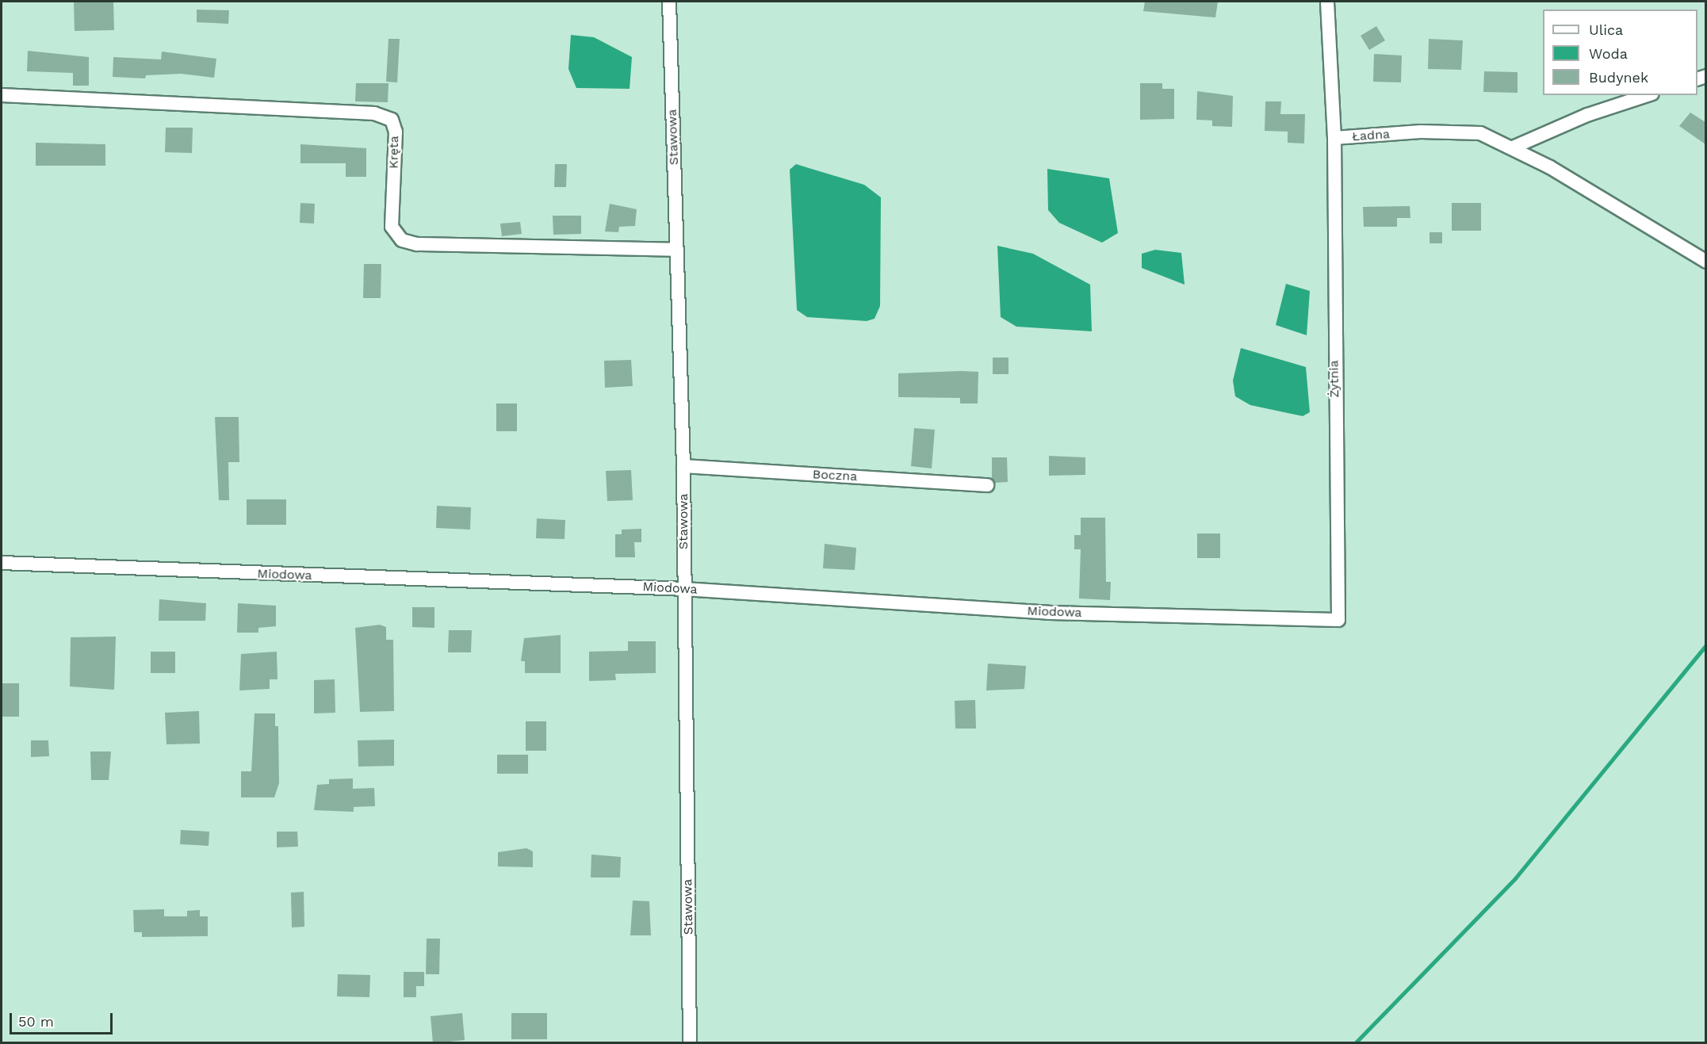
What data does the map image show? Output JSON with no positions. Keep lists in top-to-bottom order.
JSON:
{
  "streets": {
    "street": [
      "Ładna",
      "Stawowa",
      "Kręta",
      "Żytnia",
      "Boczna",
      "Miodowa"
    ]
  },
  "crossings": [
    ["Ładna", "Żytnia"],
    ["Stawowa", "Kręta"],
    ["Stawowa", "Boczna"],
    ["Stawowa", "Miodowa"],
    ["Żytnia", "Miodowa"]
  ],
  "legend": ["Ulica", "Woda", "Budynek"],
  "scale_bar": "50 m"
}
